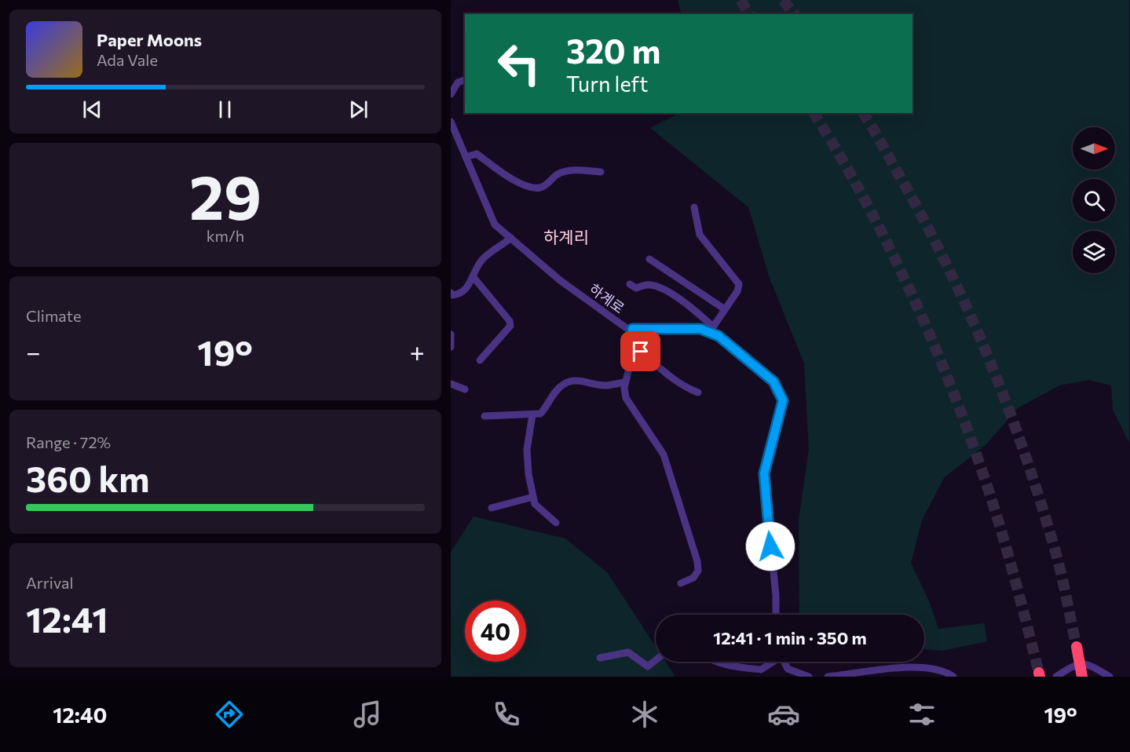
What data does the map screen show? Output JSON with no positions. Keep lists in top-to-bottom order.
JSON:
{
  "streets": {
    "street": ["하계로"]
  },
  "districts": ["하계리"],
  "north": "right",
  "page": {
    "turn": ["320 m", "Turn left"],
    "song": ["Paper Moons", "Ada Vale"],
    "tile": [
      ["29", "km/h"],
      "Climate",
      ["Range · 72%", "360 km"],
      ["Arrival", "12:41"]
    ],
    "heat": ["−", "19°", "+"],
    "limit": "40",
    "trip": "12:41 · 1 min · 350 m",
    "tabs": ["12:40", "19°"]
  }
}
